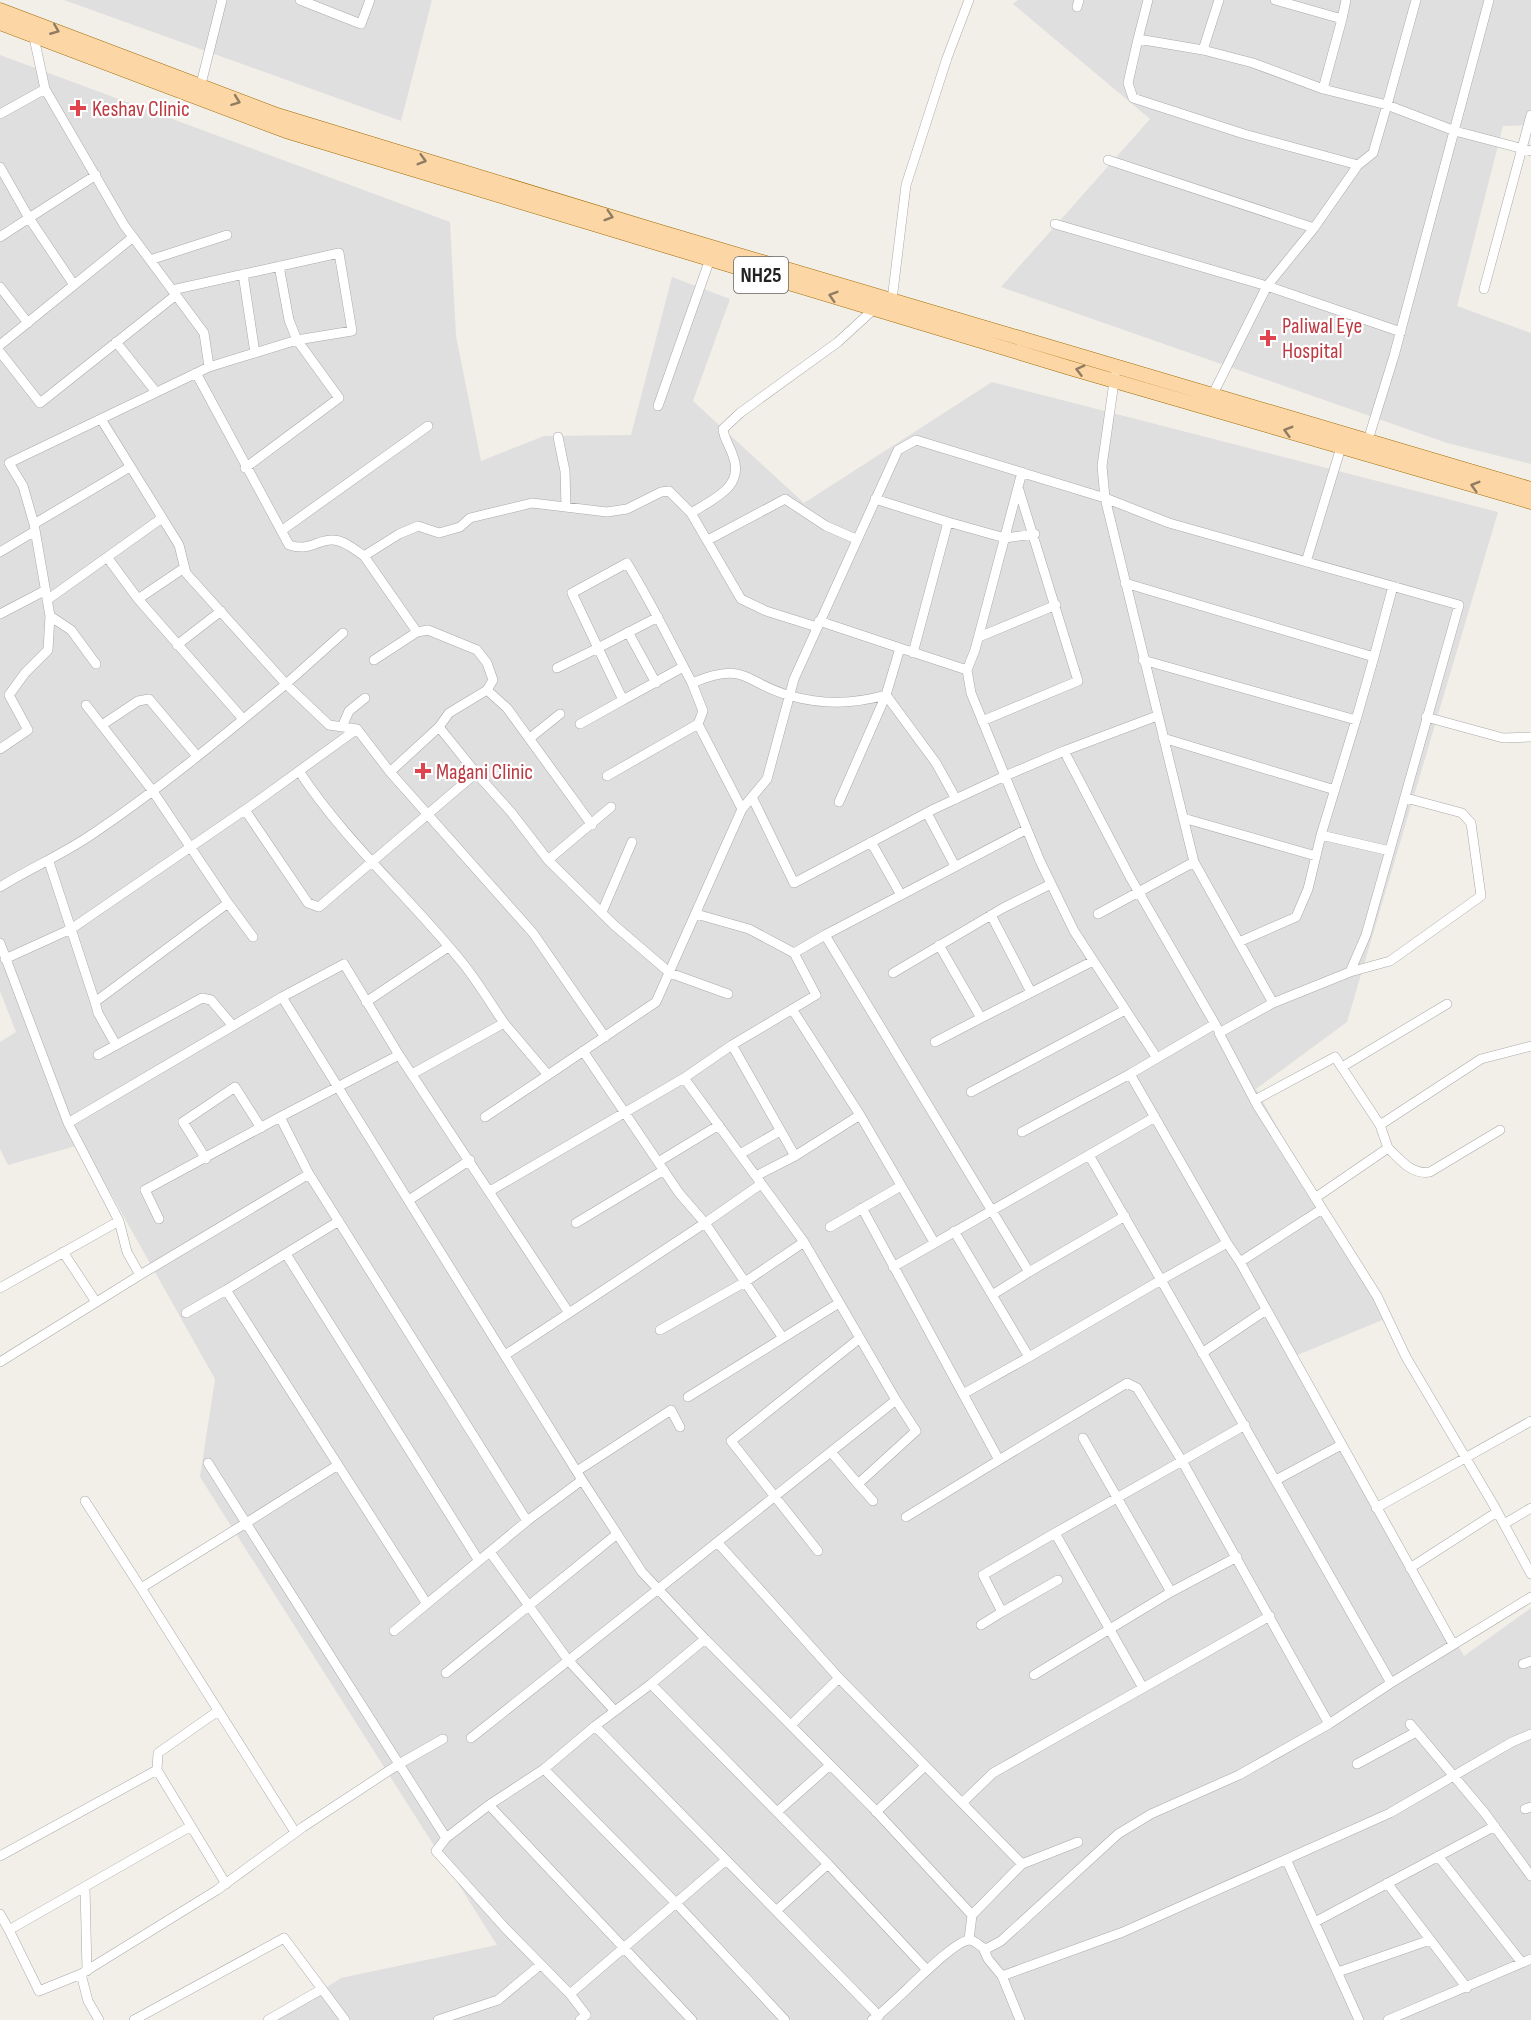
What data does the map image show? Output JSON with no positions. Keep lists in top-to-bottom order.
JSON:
{
  "streets": {
    "main road": ["NH25"]
  },
  "places": {
    "health": ["Keshav Clinic", "Paliwal Eye Hospital", "Magani Clinic"]
  }
}
